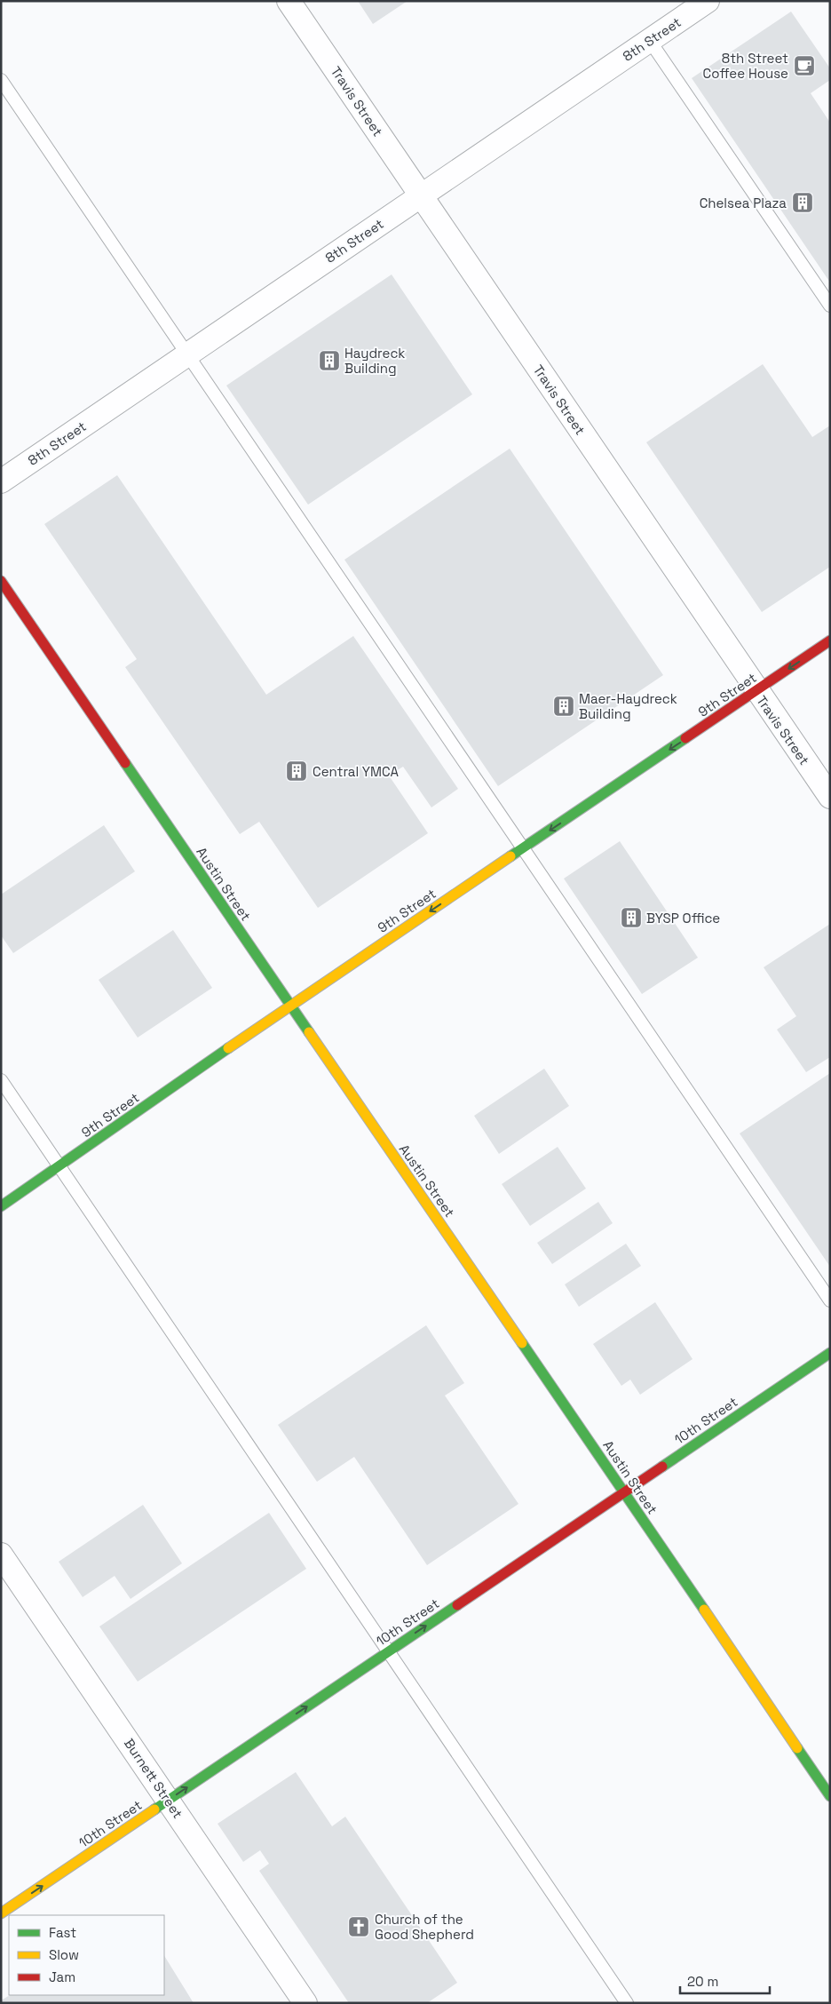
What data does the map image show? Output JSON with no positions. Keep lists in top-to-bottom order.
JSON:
{
  "streets": {
    "street": [
      "8th Street",
      "Travis Street",
      "9th Street",
      "Austin Street",
      "10th Street",
      "Burnett Street"
    ]
  },
  "crossings": [
    ["8th Street", "Travis Street"],
    ["Travis Street", "9th Street"],
    ["9th Street", "Austin Street"],
    ["Austin Street", "10th Street"],
    ["10th Street", "Burnett Street"]
  ],
  "one_way": ["9th Street", "10th Street"],
  "places": {
    "cafe": ["8th Street Coffee House"],
    "building": [
      "Chelsea Plaza",
      "Haydreck Building",
      "Maer-Haydreck Building",
      "Central YMCA",
      "BYSP Office"
    ],
    "church": ["Church of the Good Shepherd"]
  },
  "legend": ["Fast", "Slow", "Jam"],
  "scale_bar": "20 m"
}
